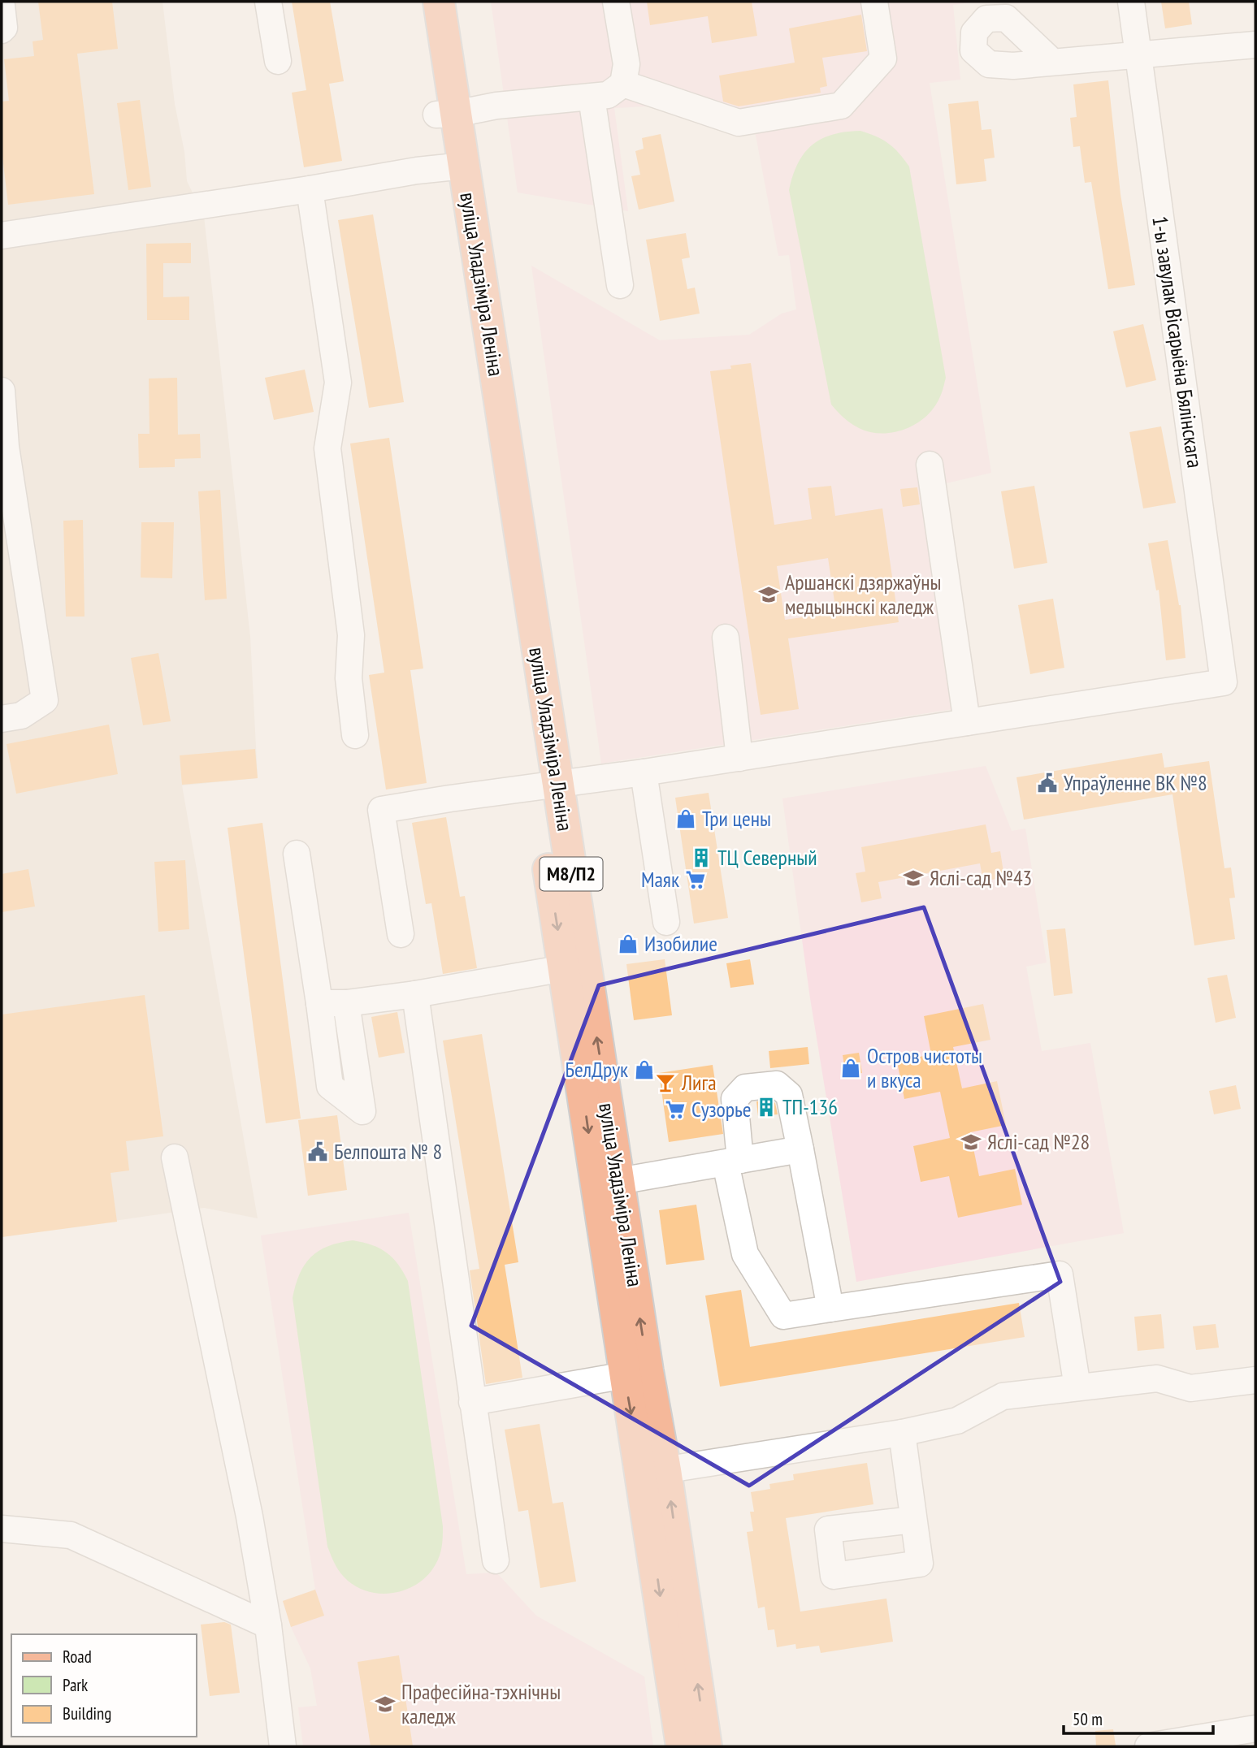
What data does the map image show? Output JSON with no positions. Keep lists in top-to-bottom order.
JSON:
{
  "streets": {
    "main road": ["вуліца Уладзіміра Леніна", "М8/П2"],
    "street": ["1-ы завулак Вісарыёна Бялінскага"]
  },
  "places": {
    "school or university": [
      "Аршанскі дзяржаўны медыцынскі каледж",
      "Яслі-сад №43",
      "Яслі-сад №28",
      "Прафесійна-тэхнічны каледж"
    ],
    "public building": ["Упраўленне ВК №8", "Белпошта № 8"],
    "shop": [
      "Три цены",
      "Изобилие",
      "Остров чистоты и вкуса",
      "БелДрук"
    ],
    "building": ["ТЦ Северный", "ТП-136"],
    "supermarket": ["Маяк", "Сузорье"],
    "bar": ["Лига"]
  },
  "legend": ["Road", "Park", "Building"],
  "scale_bar": "50 m"
}
